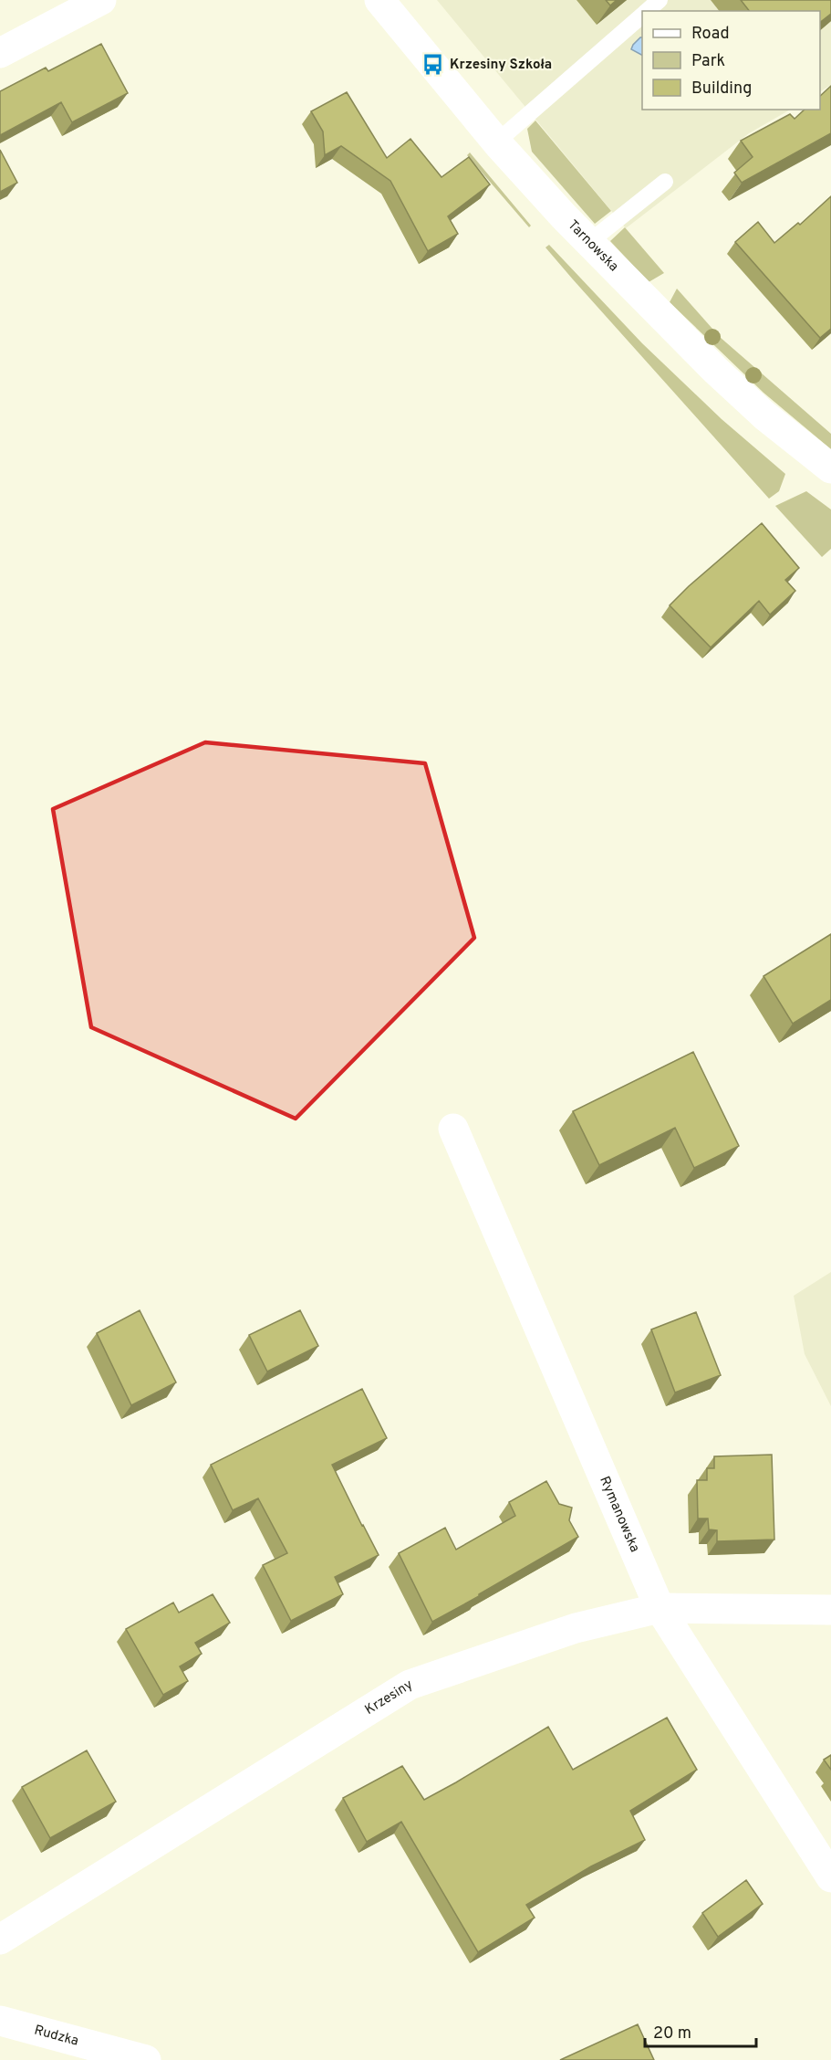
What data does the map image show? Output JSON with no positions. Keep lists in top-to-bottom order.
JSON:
{
  "streets": {
    "street": [
      "Tarnowska",
      "Rymanowska",
      "Krzesiny",
      "Rudzka"
    ]
  },
  "crossings": [
    ["Rymanowska", "Krzesiny"]
  ],
  "places": {
    "bus stop": ["Krzesiny Szkoła"]
  },
  "legend": ["Road", "Park", "Building"],
  "scale_bar": "20 m"
}
